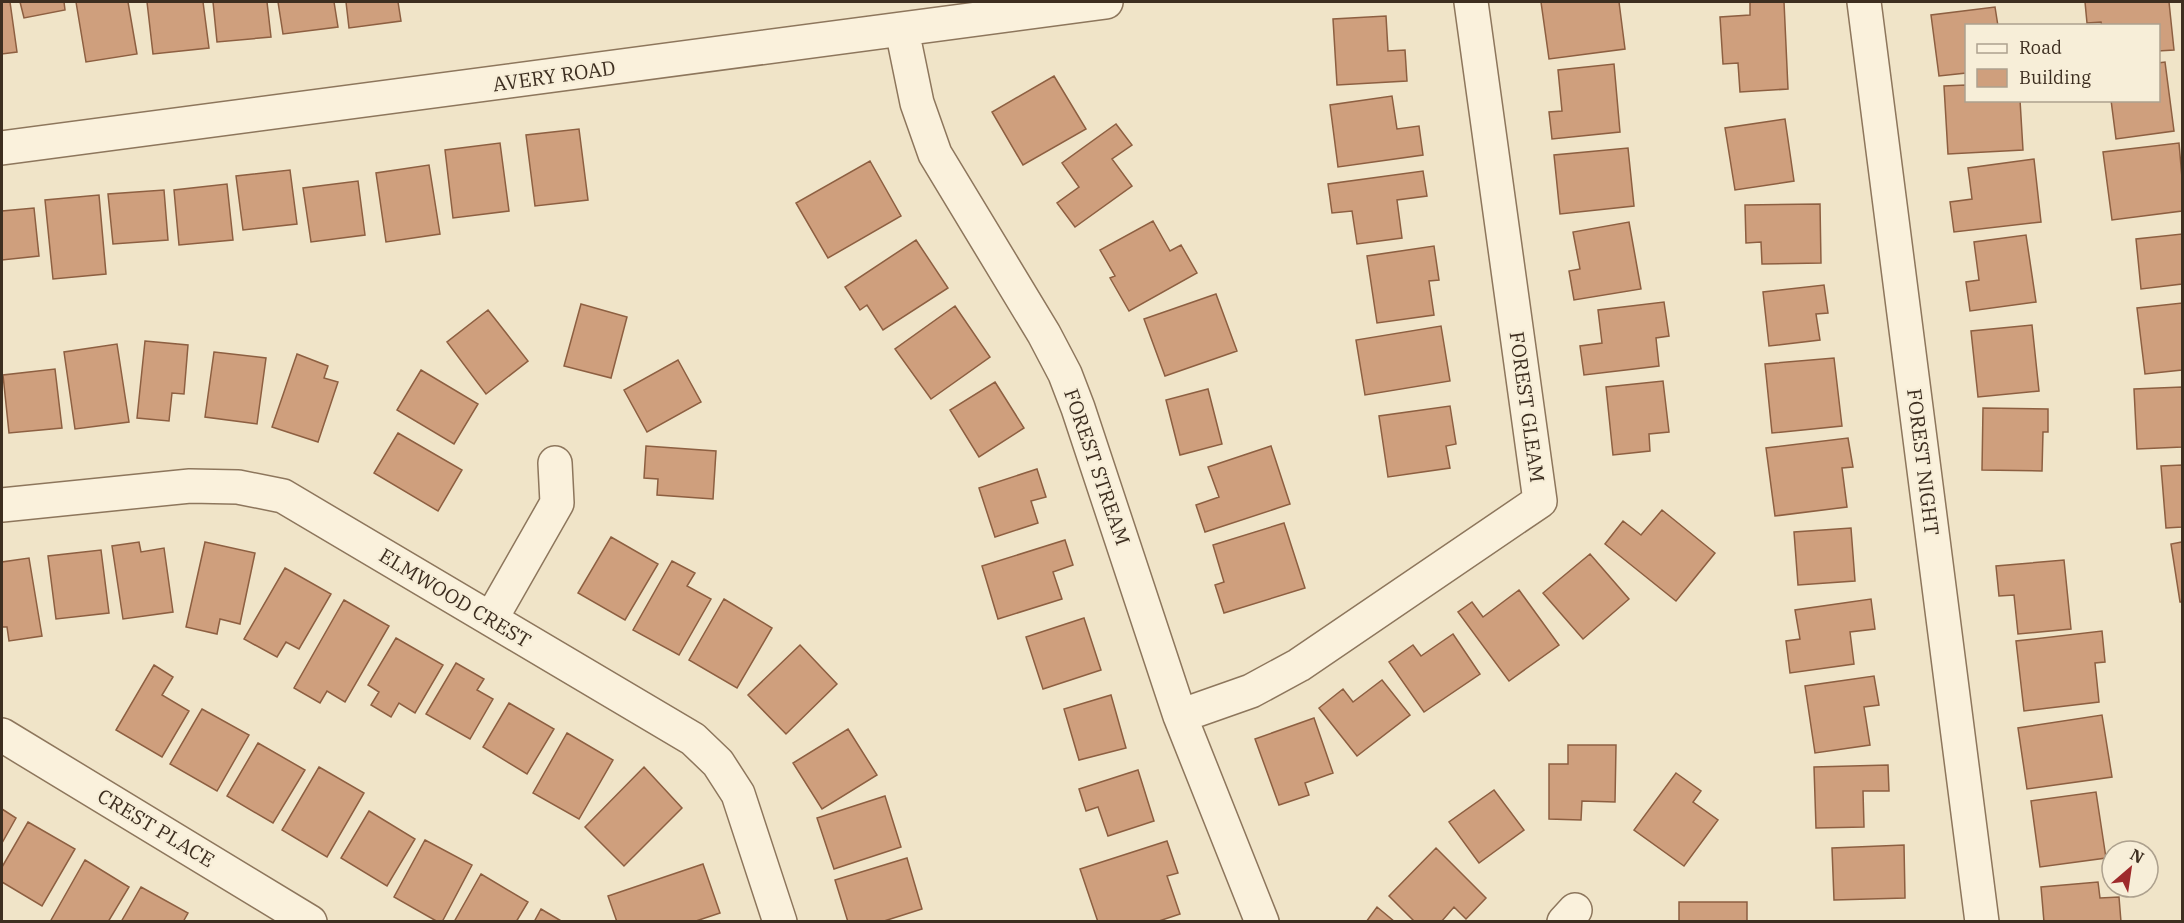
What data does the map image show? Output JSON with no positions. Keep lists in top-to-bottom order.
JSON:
{
  "streets": {
    "street": [
      "AVERY ROAD",
      "FOREST GLEAM",
      "FOREST NIGHT",
      "FOREST STREAM",
      "ELMWOOD CREST",
      "CREST PLACE"
    ]
  },
  "crossings": [
    ["AVERY ROAD", "FOREST STREAM"],
    ["FOREST GLEAM", "FOREST STREAM"]
  ],
  "legend": ["Road", "Building"],
  "north": "top right"
}
